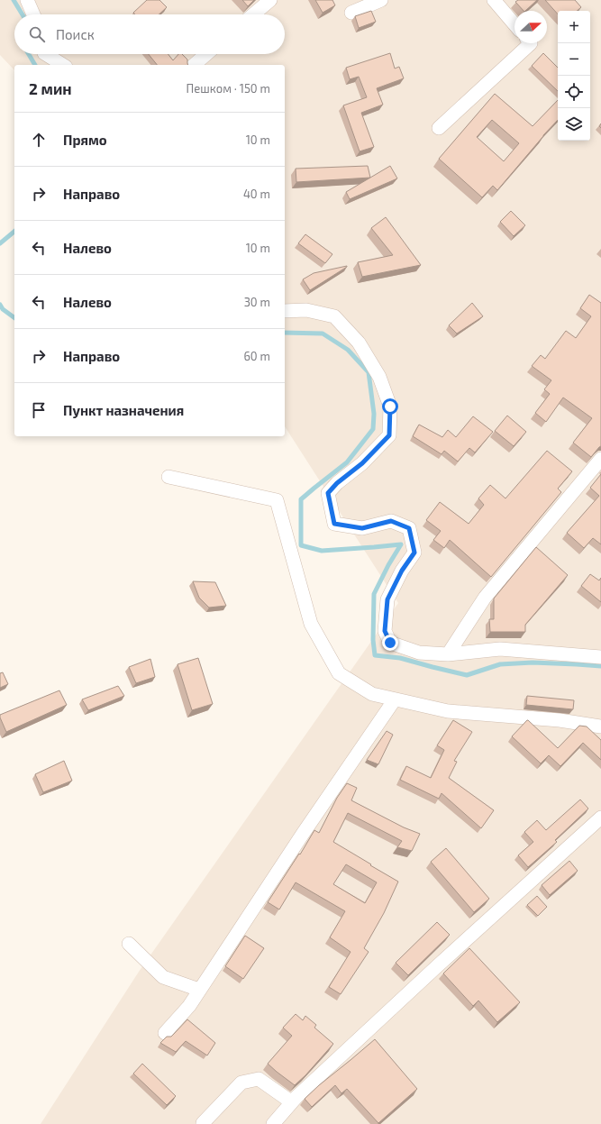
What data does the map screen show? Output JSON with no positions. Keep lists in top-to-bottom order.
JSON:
{
  "north": "right",
  "page": {
    "map_buttons": ["+", "−"],
    "search": "Поиск",
    "heading": ["2 мин", "Пешком · 150 m"],
    "list": [
      ["Прямо", "10 m"],
      ["Направо", "40 m"],
      ["Налево", "10 m"],
      ["Налево", "30 m"],
      ["Направо", "60 m"],
      "Пункт назначения"
    ]
  }
}
